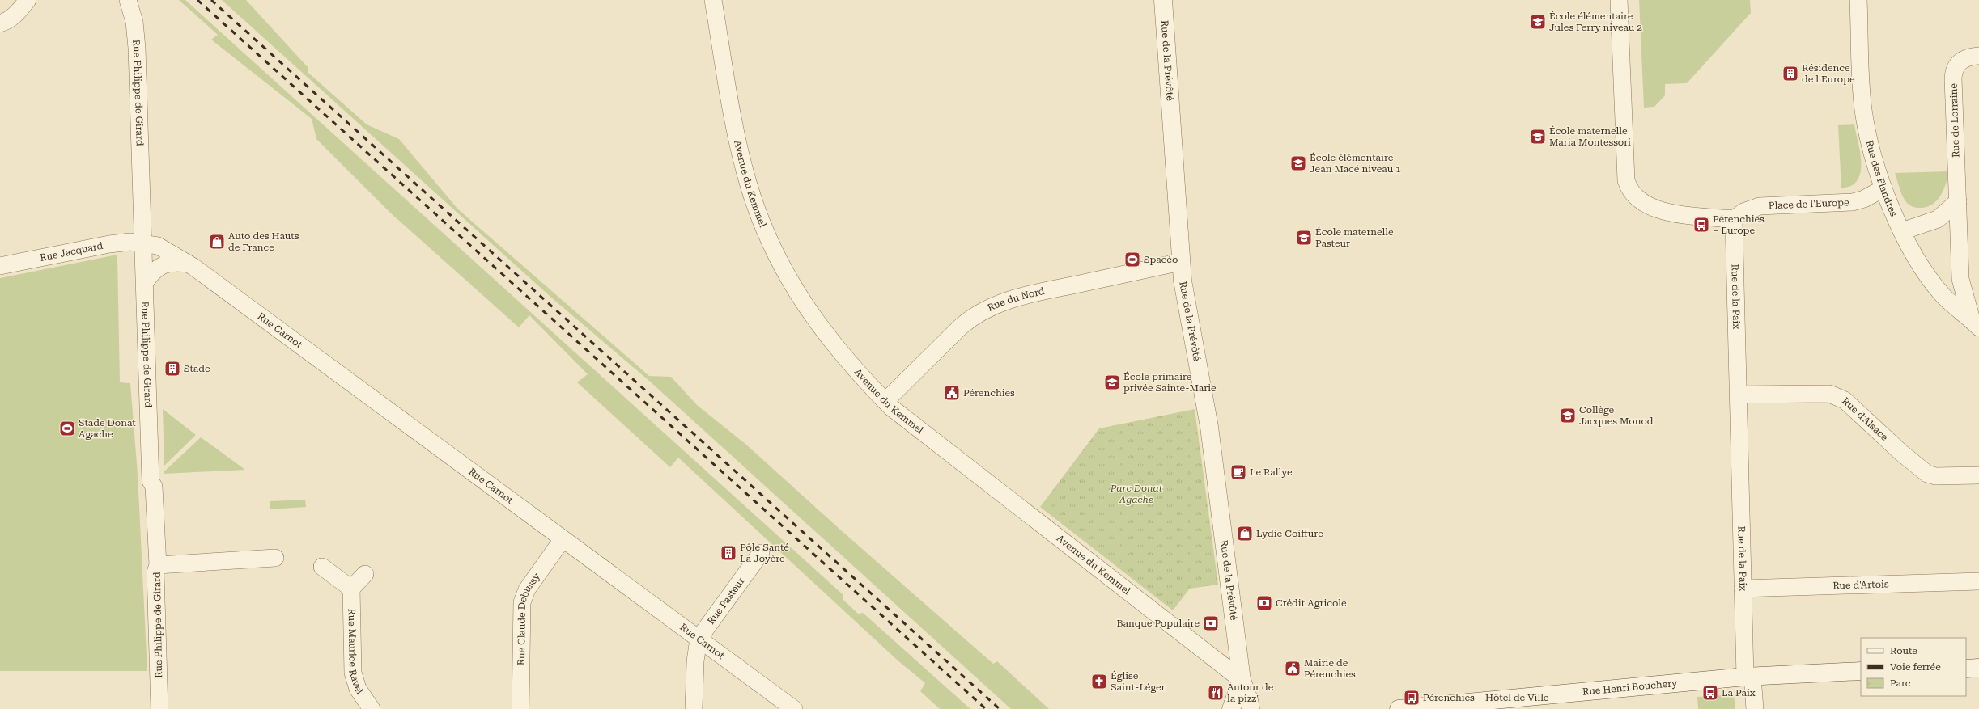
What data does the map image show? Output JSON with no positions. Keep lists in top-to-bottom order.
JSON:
{
  "streets": {
    "street": [
      "Rue de la Prévôté",
      "Rue Philippe de Girard",
      "Rue de Lorraine",
      "Rue des Flandres",
      "Avenue du Kemmel",
      "Place de l'Europe",
      "Rue Jacquard",
      "Rue de la Paix",
      "Rue du Nord",
      "Rue Carnot",
      "Rue d'Alsace",
      "Rue d'Artois",
      "Rue Pasteur",
      "Rue Claude Debussy",
      "Rue Maurice Ravel",
      "Rue Henri Bouchery"
    ]
  },
  "crossings": [
    ["Rue de la Prévôté", "Avenue du Kemmel"],
    ["Rue de la Prévôté", "Rue du Nord"],
    ["Rue Philippe de Girard", "Rue Jacquard"],
    ["Rue Philippe de Girard", "Rue Carnot"],
    ["Rue de Lorraine", "Rue des Flandres"],
    ["Rue des Flandres", "Place de l'Europe"],
    ["Avenue du Kemmel", "Rue du Nord"],
    ["Place de l'Europe", "Rue de la Paix"],
    ["Rue Jacquard", "Rue Carnot"],
    ["Rue de la Paix", "Rue d'Alsace"],
    ["Rue de la Paix", "Rue d'Artois"],
    ["Rue de la Paix", "Rue Henri Bouchery"],
    ["Rue Carnot", "Rue Pasteur"],
    ["Rue Carnot", "Rue Claude Debussy"]
  ],
  "parks": ["Parc Donat Agache"],
  "places": {
    "school or university": [
      "École élémentaire Jules Ferry niveau 2",
      "École maternelle Maria Montessori",
      "École élémentaire Jean Macé niveau 1",
      "École maternelle Pasteur",
      "École primaire privée Sainte-Marie",
      "Collège Jacques Monod"
    ],
    "building": ["Résidence de l'Europe", "Stade", "Pôle Santé La Joyère"],
    "bus stop": ["Pérenchies – Europe", "La Paix", "Pérenchies – Hôtel de Ville"],
    "shop": ["Auto des Hauts de France", "Lydie Coiffure"],
    "sports": ["Spacéo", "Stade Donat Agache"],
    "public building": ["Pérenchies", "Mairie de Pérenchies"],
    "cafe": ["Le Rallye"],
    "bank": ["Crédit Agricole", "Banque Populaire"],
    "church": ["Église Saint-Léger"],
    "restaurant": ["Autour de la pizz'"]
  },
  "legend": ["Route", "Voie ferrée", "Parc"]
}
